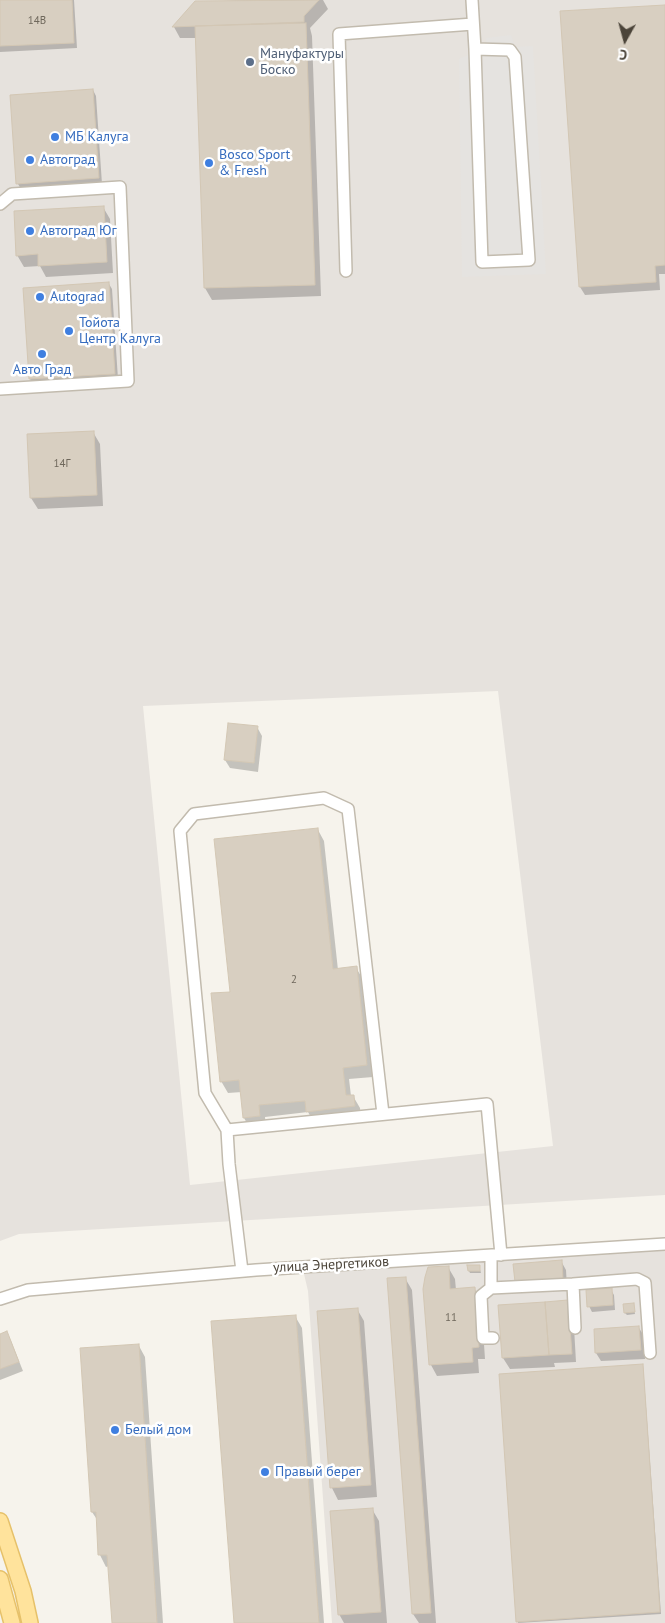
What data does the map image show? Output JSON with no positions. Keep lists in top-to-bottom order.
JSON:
{
  "streets": {
    "street": ["улица Энергетиков"]
  },
  "places": [
    "Мануфактуры Боско",
    "МБ Калуга",
    "Автоград",
    "Bosco Sport & Fresh",
    "Автоград Юг",
    "Autograd",
    "Тойота Центр Калуга",
    "Авто Град",
    "Белый дом",
    "Правый берег"
  ],
  "house_numbers": [
    "14В",
    "14Г",
    "2",
    "11"
  ],
  "north": "bottom"
}
